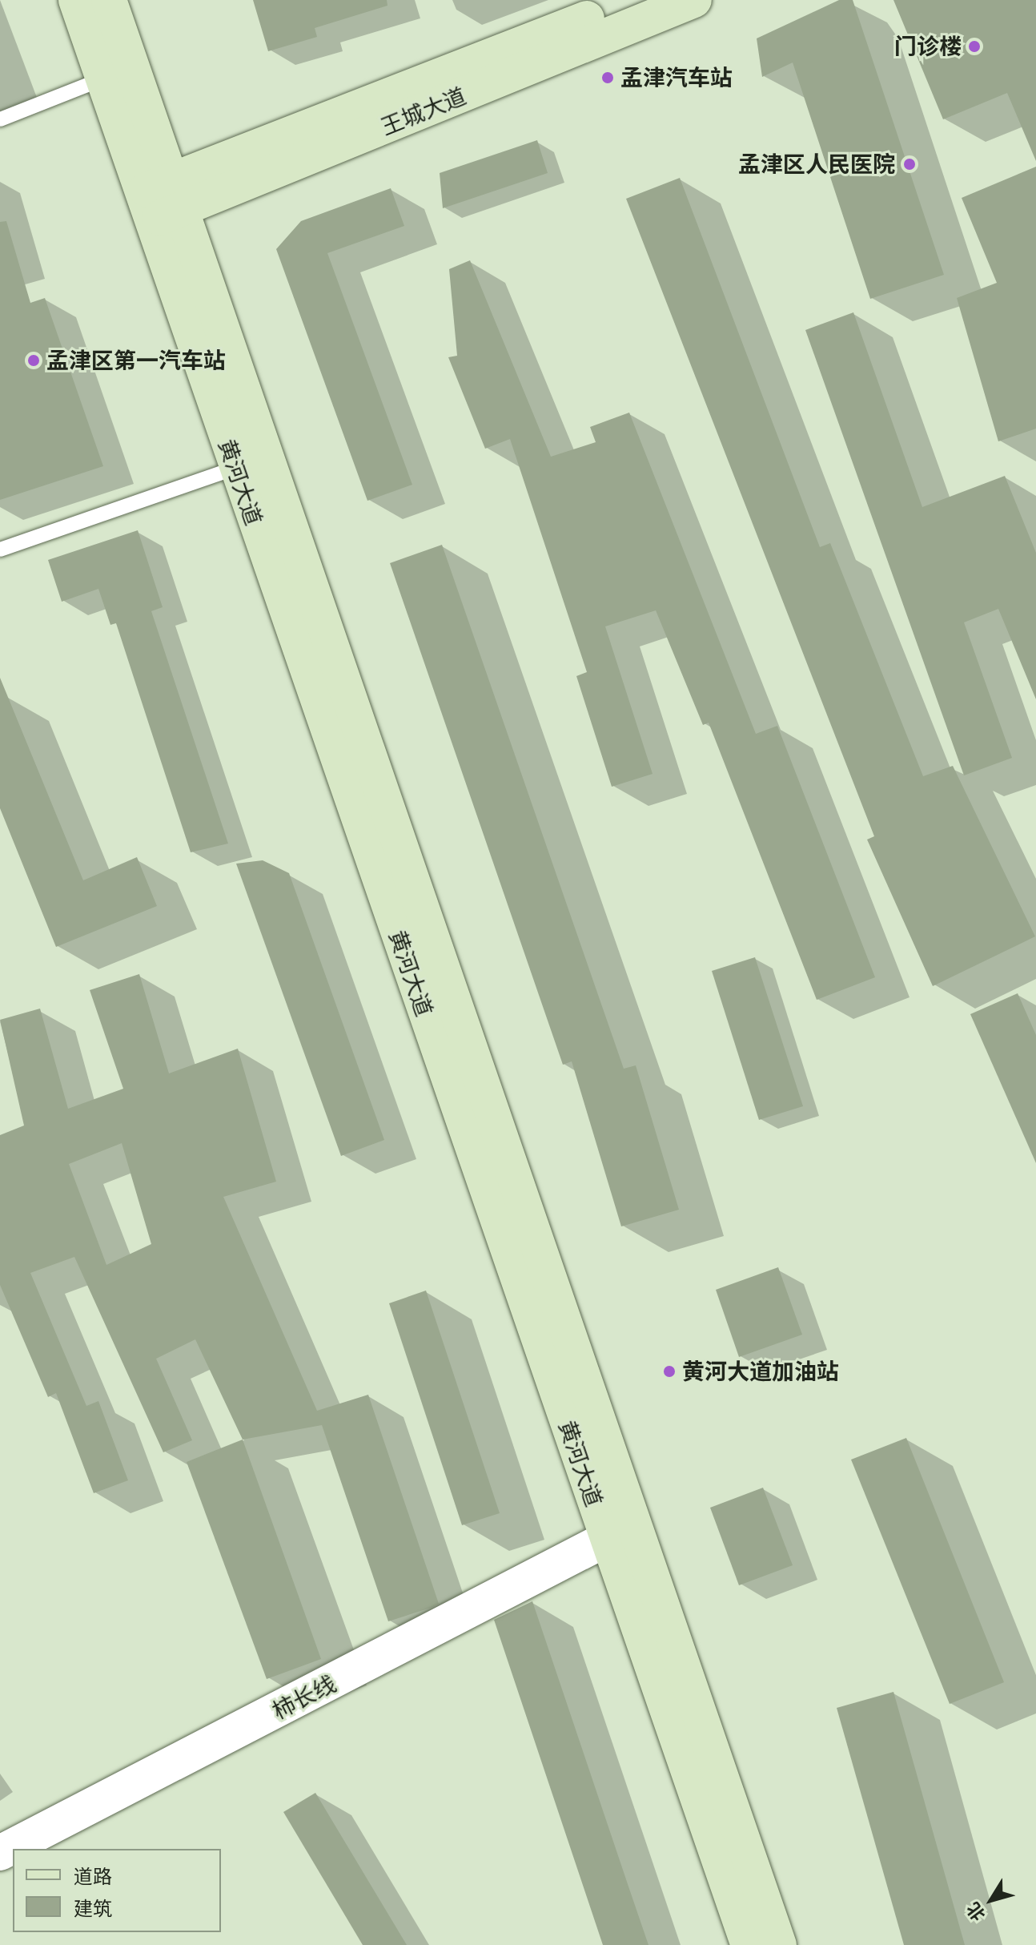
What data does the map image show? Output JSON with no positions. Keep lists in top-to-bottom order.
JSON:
{
  "streets": {
    "main road": ["王城大道", "黄河大道"],
    "street": ["柿长线"]
  },
  "crossings": [
    ["王城大道", "黄河大道"],
    ["黄河大道", "柿长线"]
  ],
  "places": [
    "门诊楼",
    "孟津汽车站",
    "孟津区人民医院",
    "孟津区第一汽车站",
    "黄河大道加油站"
  ],
  "legend": ["道路", "建筑"],
  "north": "bottom left"
}
